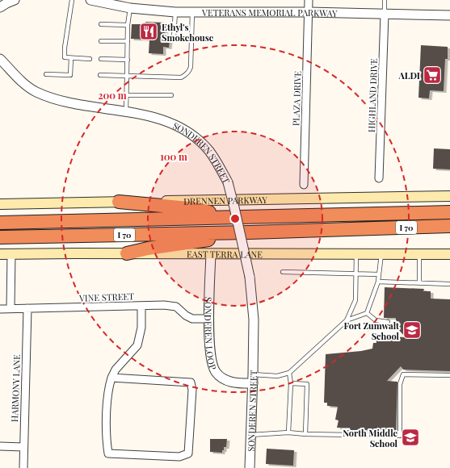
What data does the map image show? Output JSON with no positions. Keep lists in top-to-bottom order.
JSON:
{
  "streets": {
    "highway": ["I 70"],
    "main road": ["DRENNEN PARKWAY", "EAST TERRA LANE"],
    "street": [
      "VETERANS MEMORIAL PARKWAY",
      "HIGHLAND DRIVE",
      "PLAZA DRIVE",
      "SONDEREN STREET",
      "VINE STREET",
      "SONDEREN LOOP",
      "HARMONY LANE"
    ]
  },
  "crossings": [
    ["VETERANS MEMORIAL PARKWAY", "HIGHLAND DRIVE"],
    ["VETERANS MEMORIAL PARKWAY", "PLAZA DRIVE"],
    ["SONDEREN STREET", "SONDEREN LOOP"],
    ["EAST TERRA LANE", "SONDEREN LOOP"],
    ["VINE STREET", "SONDEREN LOOP"],
    ["VINE STREET", "HARMONY LANE"]
  ],
  "places": {
    "restaurant": ["Ethyl's Smokehouse"],
    "supermarket": ["ALDI"],
    "school or university": ["Fort Zumwalt School", "North Middle School"]
  },
  "rings": ["200 m", "100 m"]
}
